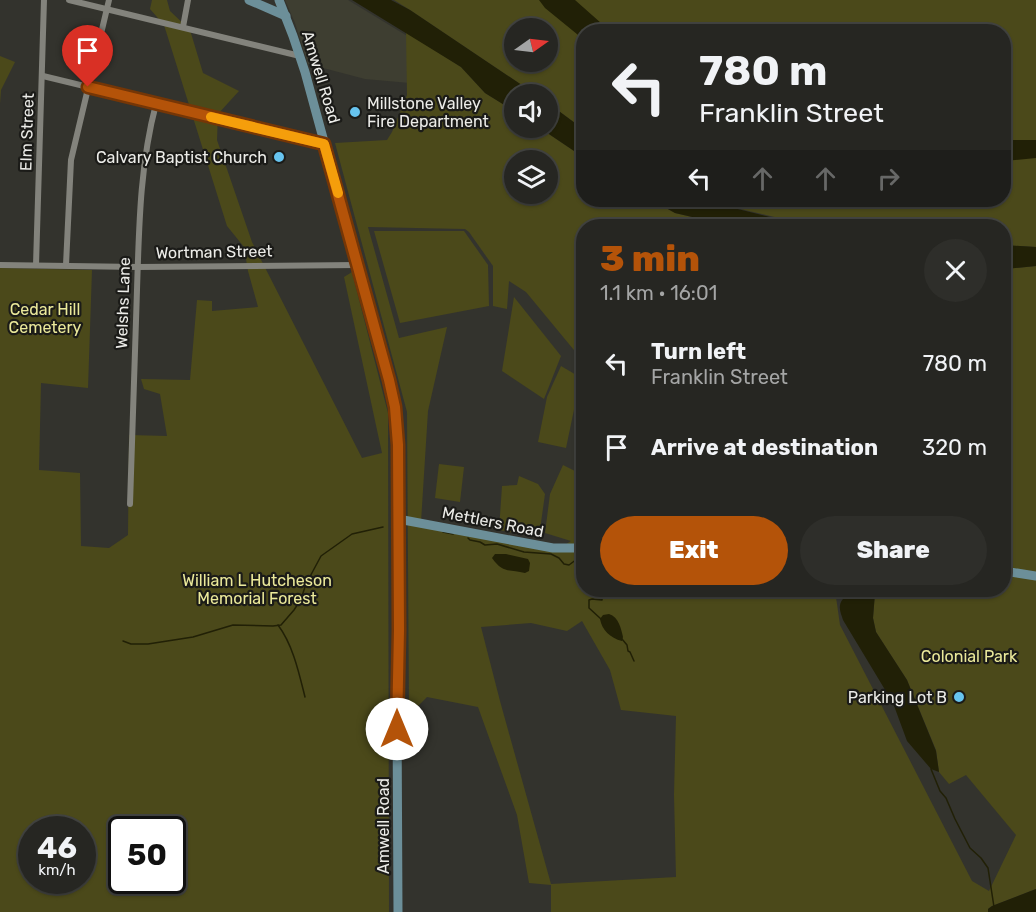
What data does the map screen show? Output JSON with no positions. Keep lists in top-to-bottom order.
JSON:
{
  "streets": {
    "main road": ["Amwell Road", "Mettlers Road"],
    "street": ["Elm Street", "Wortman Street", "Welshs Lane"]
  },
  "crossings": [
    ["Amwell Road", "Wortman Street"],
    ["Amwell Road", "Mettlers Road"],
    ["Elm Street", "Wortman Street"],
    ["Wortman Street", "Welshs Lane"]
  ],
  "parks": ["Cedar Hill Cemetery", "William L Hutcheson Memorial Forest", "Colonial Park"],
  "places": ["Millstone Valley Fire Department", "Calvary Baptist Church", "Parking Lot B"],
  "north": "right",
  "page": {
    "turn": ["780 m", "Franklin Street"],
    "heading": ["3 min", "1.1 km · 16:01"],
    "list": [
      {
        "name": "Turn left",
        "note": "Franklin Street",
        "value": "780 m"
      },
      {
        "name": "Arrive at destination",
        "value": "320 m"
      }
    ],
    "buttons": ["Exit", "Share"],
    "speed": "46 km/h",
    "limit": "50"
  }
}
